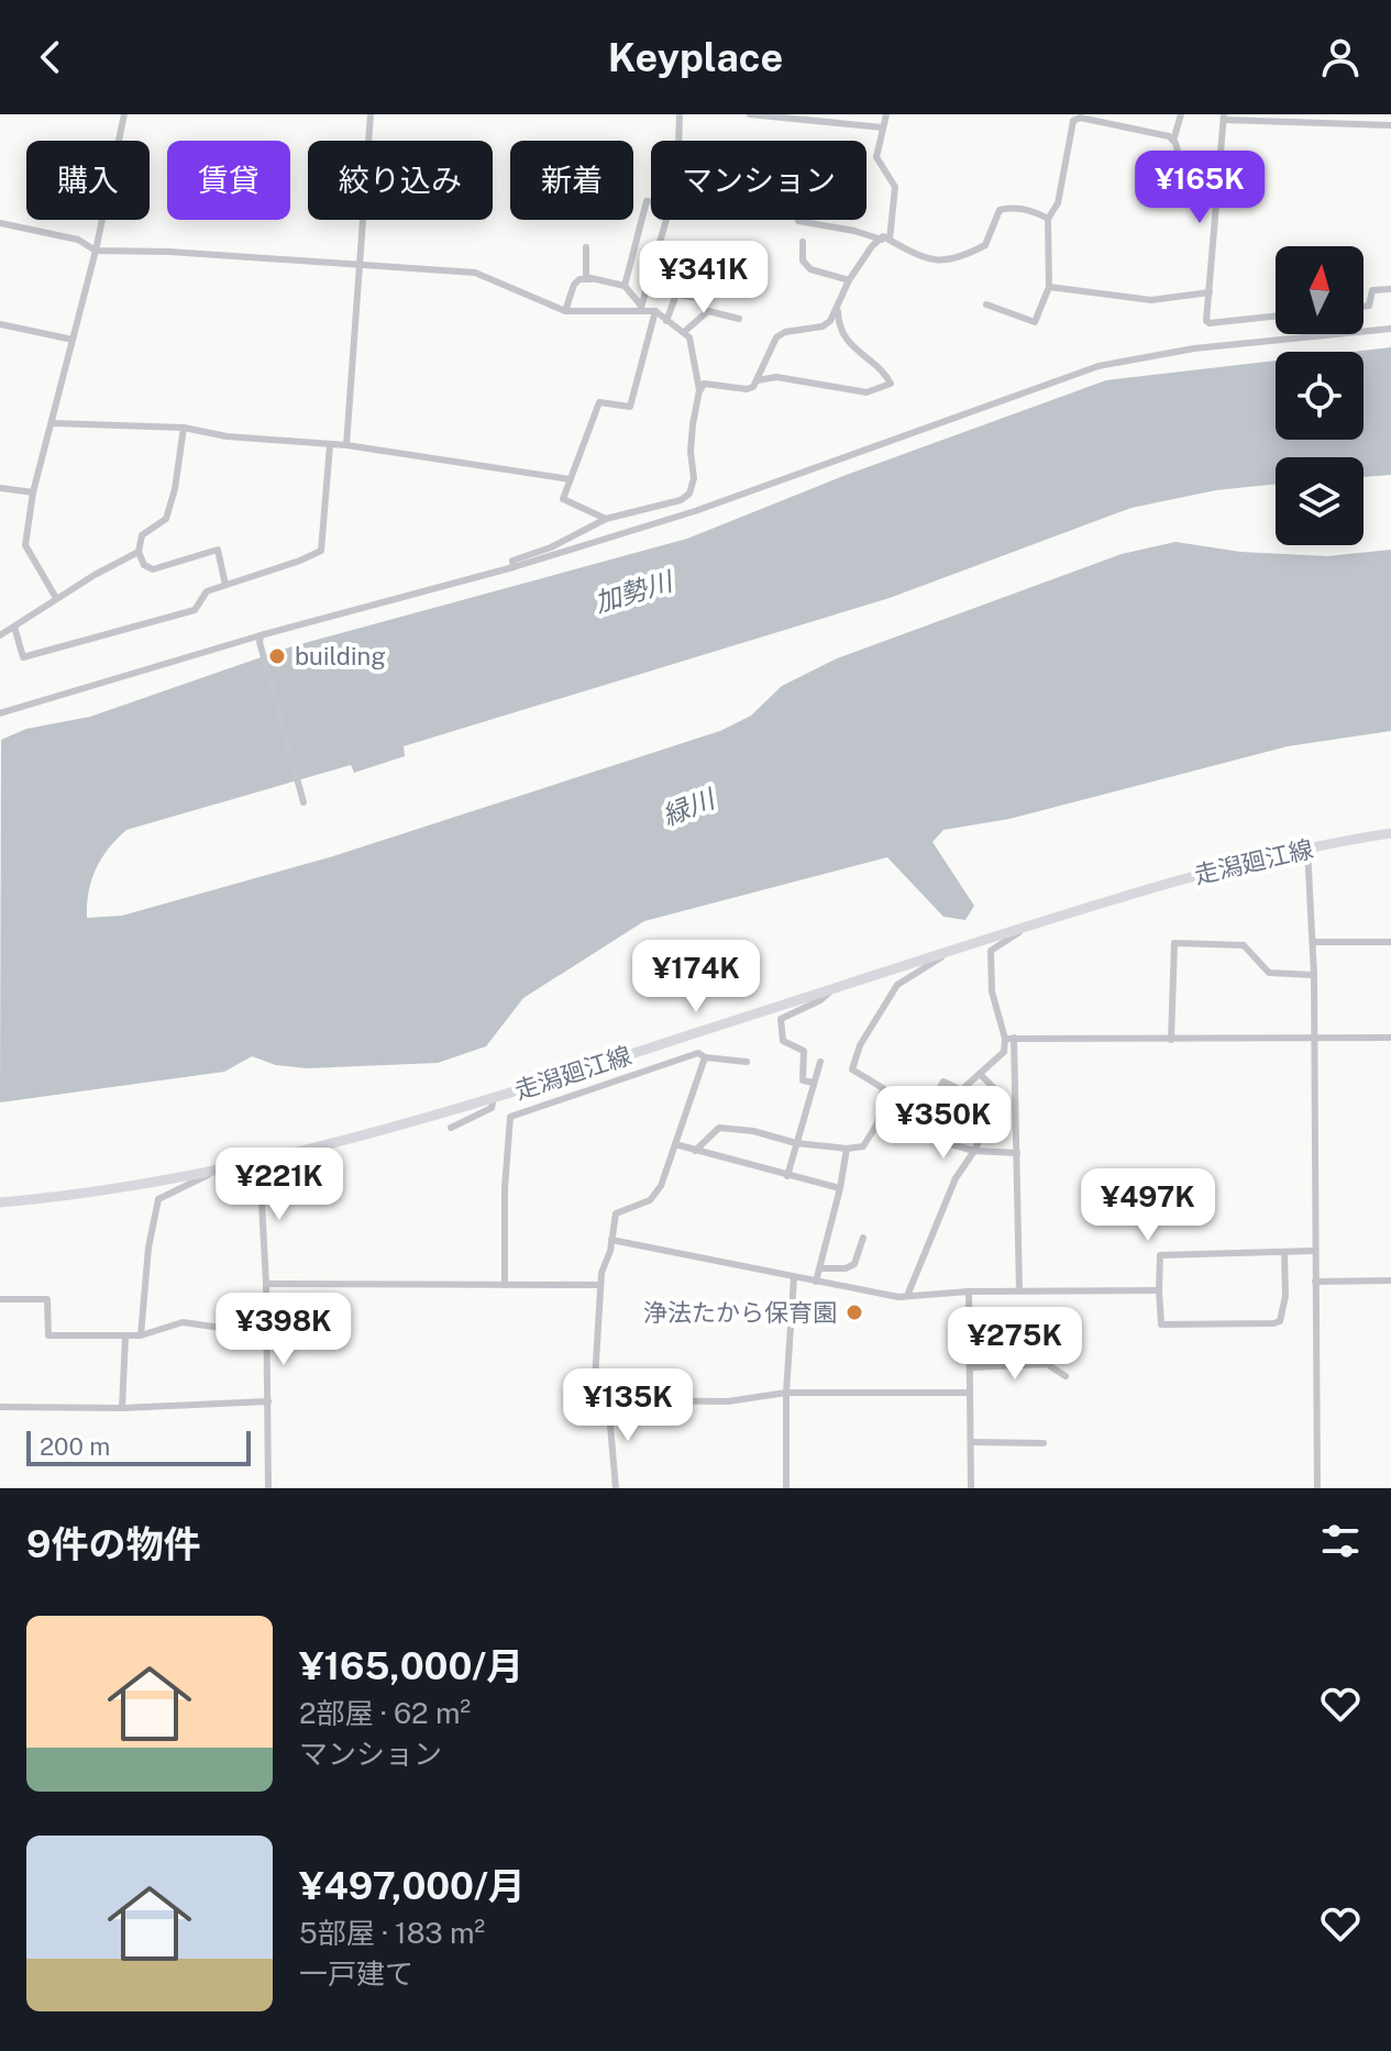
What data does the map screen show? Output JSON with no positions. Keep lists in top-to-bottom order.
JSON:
{
  "streets": {
    "main road": ["走潟廻江線"]
  },
  "water": ["加勢川", "緑川"],
  "places": ["building", "浄法たから保育園"],
  "scale_bar": "200 m",
  "north": "top",
  "page": {
    "header": "Keyplace",
    "chip": [
      "購入",
      "賃貸",
      "絞り込み",
      "新着",
      "マンション"
    ],
    "price": [
      "¥165K",
      "¥341K",
      "¥174K",
      "¥350K",
      "¥221K",
      "¥497K",
      "¥398K",
      "¥275K",
      "¥135K"
    ],
    "scale": "200 m",
    "heading": "9件の物件",
    "list": [
      {
        "name": "¥165,000/月",
        "note": "2部屋 · 62 m² · マンション"
      },
      {
        "name": "¥497,000/月",
        "note": "5部屋 · 183 m² · 一戸建て"
      }
    ]
  }
}
